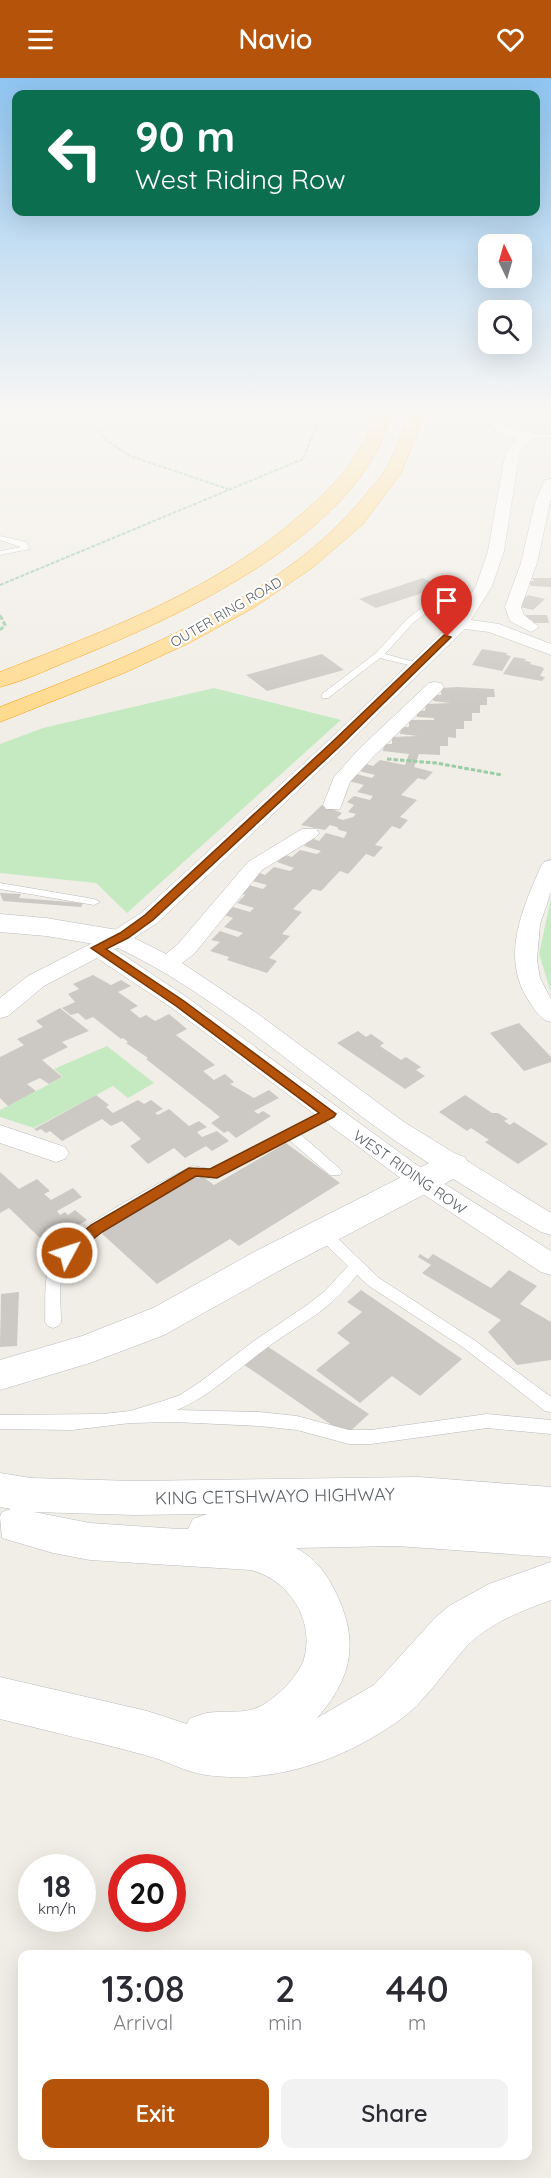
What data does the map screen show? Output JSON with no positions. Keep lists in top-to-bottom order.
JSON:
{
  "streets": {
    "highway": ["OUTER RING ROAD"],
    "main road": ["KING CETSHWAYO HIGHWAY"],
    "street": ["WEST RIDING ROW"]
  },
  "north": "top",
  "page": {
    "header": "Navio",
    "turn": ["90 m", "West Riding Row"],
    "speed": "18 km/h",
    "limit": "20",
    "eta": [
      "13:08",
      "Arrival",
      "2",
      "min",
      "440",
      "m"
    ],
    "buttons": ["Exit", "Share"]
  }
}
